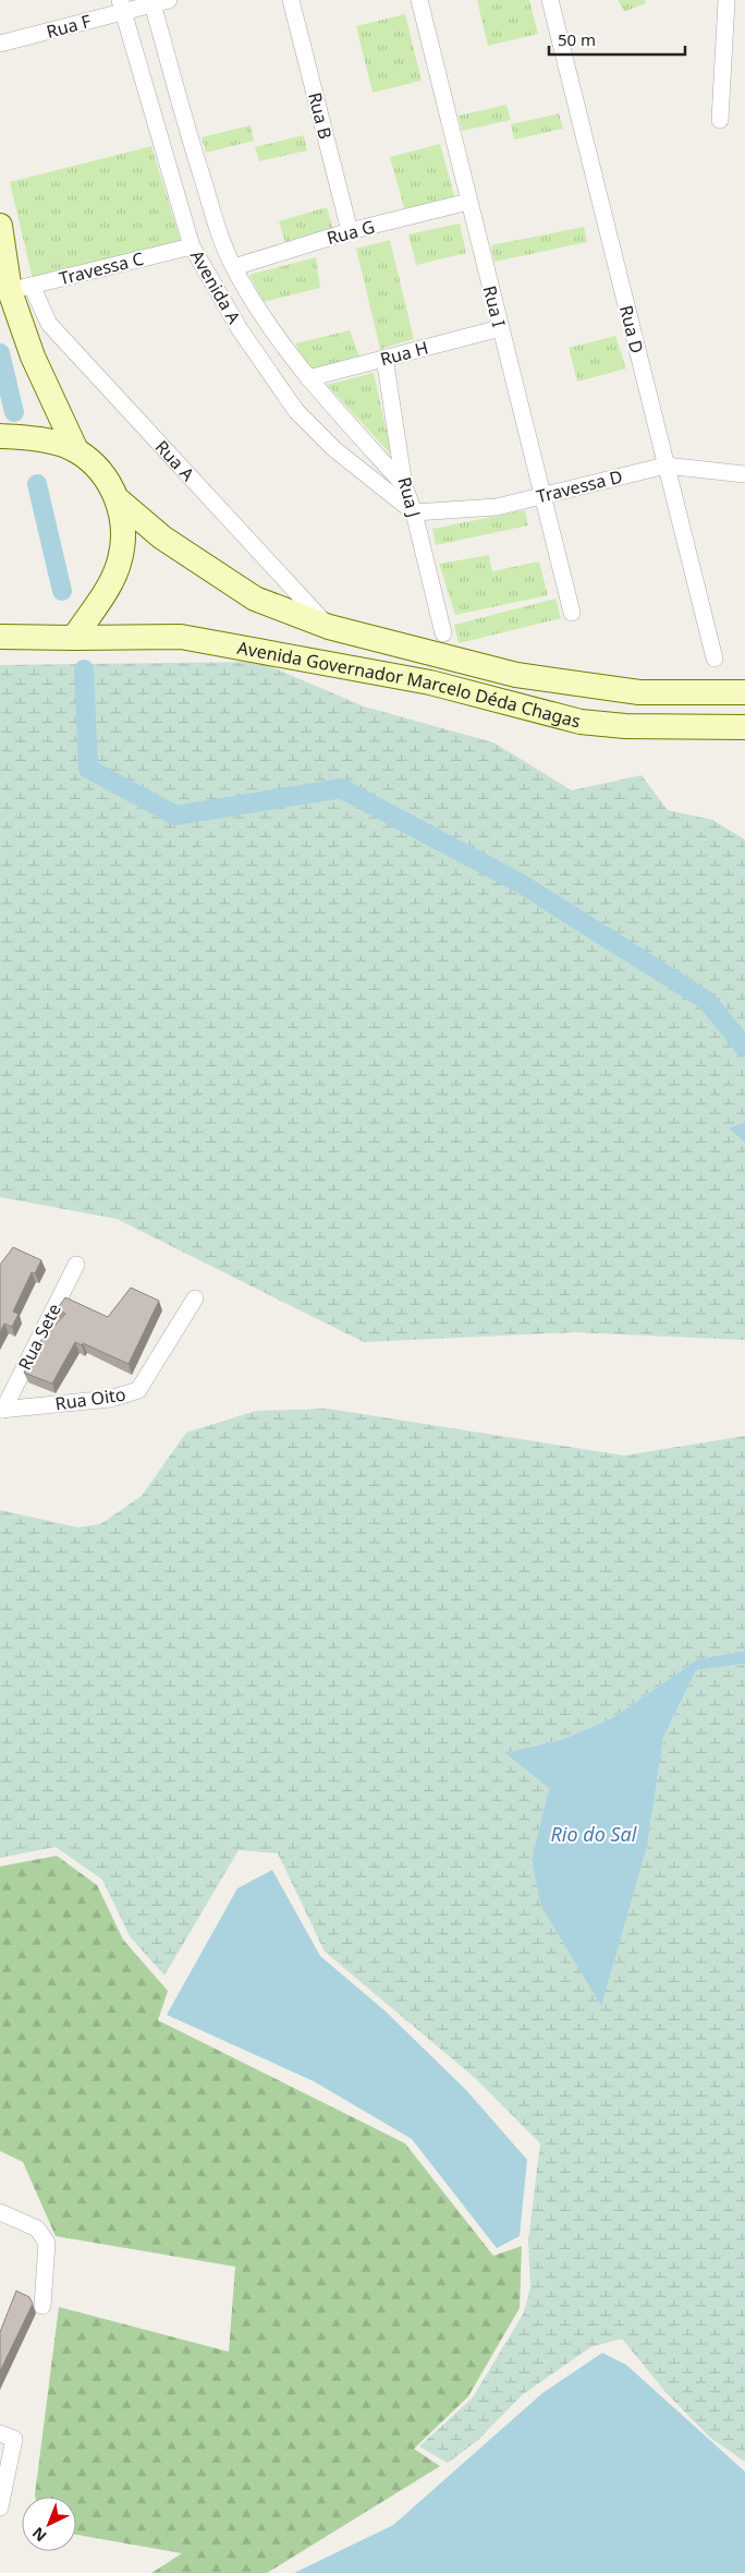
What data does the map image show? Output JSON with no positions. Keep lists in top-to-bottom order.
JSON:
{
  "streets": {
    "main road": ["Rua A", "Avenida Governador Marcelo Déda Chagas"],
    "street": [
      "Rua F",
      "Rua B",
      "Rua G",
      "Travessa C",
      "Avenida A",
      "Rua I",
      "Rua D",
      "Rua H",
      "Travessa D",
      "Rua J",
      "Rua Sete",
      "Rua Oito"
    ]
  },
  "crossings": [
    ["Rua F", "Avenida A"],
    ["Rua B", "Rua G"],
    ["Rua G", "Avenida A"],
    ["Rua G", "Rua I"],
    ["Travessa C", "Avenida A"],
    ["Travessa C", "Rua A"],
    ["Avenida A", "Rua H"],
    ["Avenida A", "Travessa D"],
    ["Avenida A", "Rua J"],
    ["Rua I", "Rua H"],
    ["Rua I", "Travessa D"],
    ["Rua D", "Travessa D"],
    ["Rua H", "Rua J"],
    ["Rua A", "Avenida Governador Marcelo Déda Chagas"],
    ["Travessa D", "Rua J"],
    ["Rua Sete", "Rua Oito"]
  ],
  "water": ["Rio do Sal"],
  "scale_bar": "50 m",
  "north": "bottom left"
}
